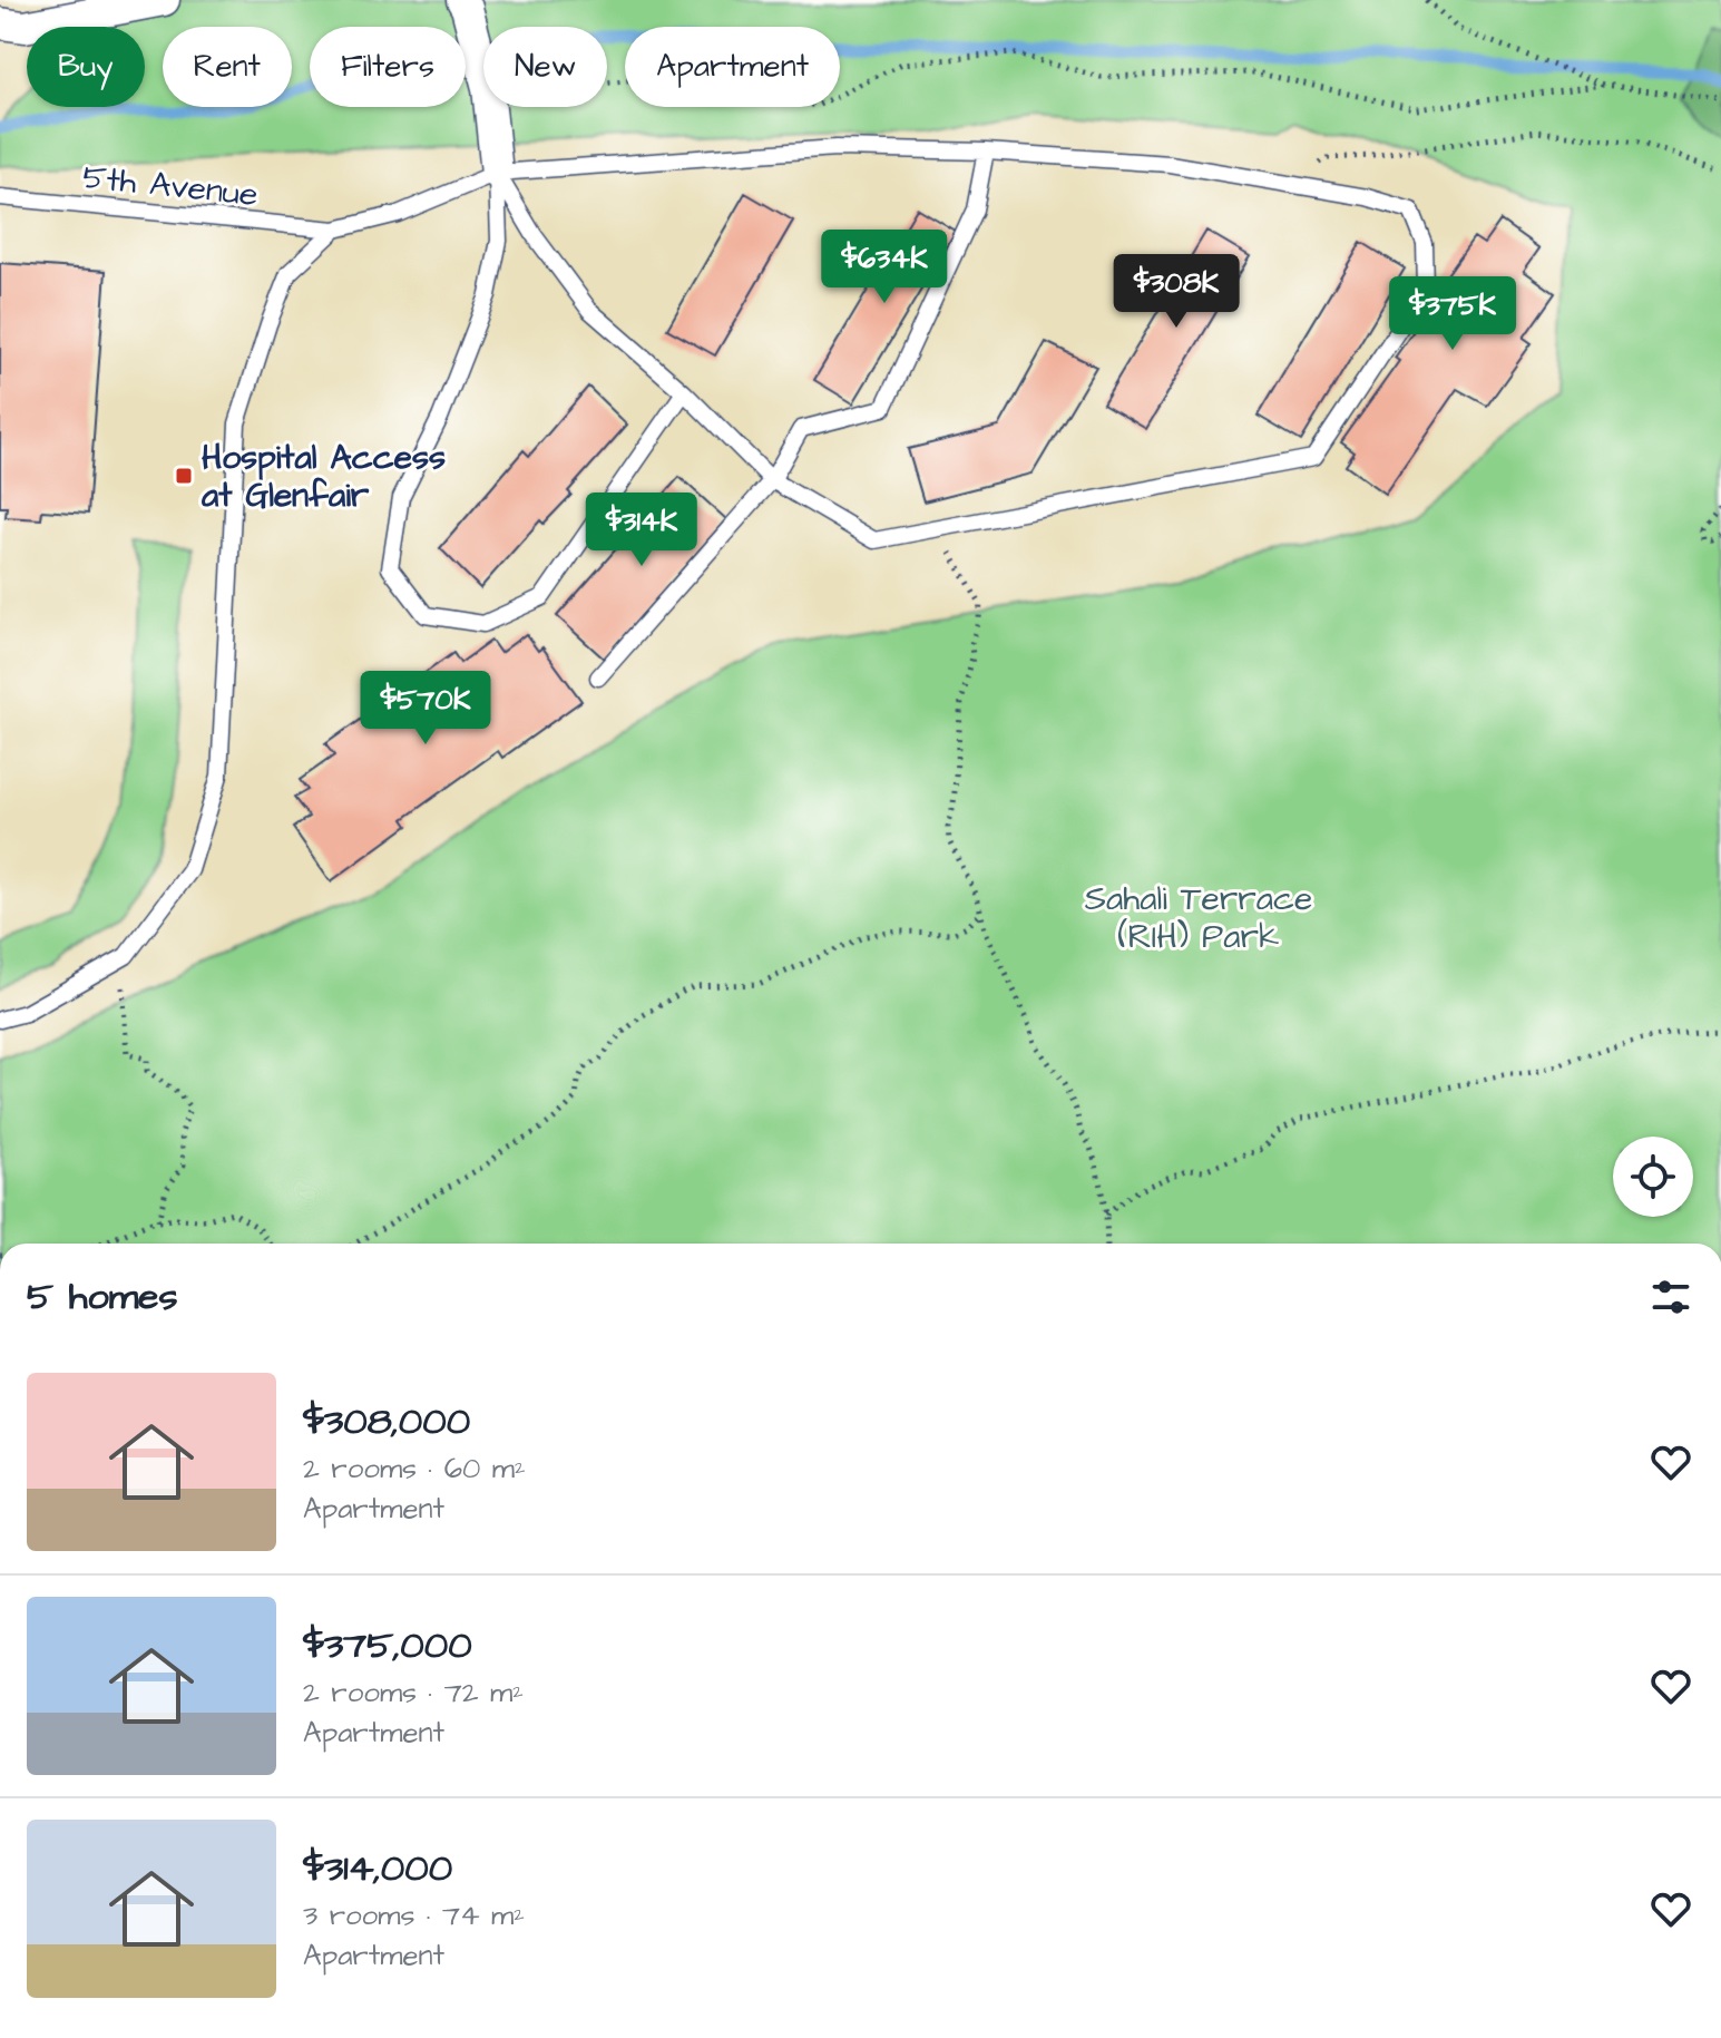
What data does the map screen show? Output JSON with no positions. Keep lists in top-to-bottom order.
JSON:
{
  "streets": {
    "lane": ["5th Avenue"]
  },
  "parks": ["Sahali Terrace (RIH) Park"],
  "places": {
    "transit": ["Hospital Access at Glenfair"]
  },
  "page": {
    "chip": [
      "Buy",
      "Rent",
      "Filters",
      "New",
      "Apartment"
    ],
    "price": [
      "$634K",
      "$308K",
      "$375K",
      "$314K",
      "$570K"
    ],
    "heading": "5 homes",
    "list": [
      {
        "name": "$308,000",
        "note": "2 rooms · 60 m² · Apartment"
      },
      {
        "name": "$375,000",
        "note": "2 rooms · 72 m² · Apartment"
      },
      {
        "name": "$314,000",
        "note": "3 rooms · 74 m² · Apartment"
      }
    ]
  }
}
